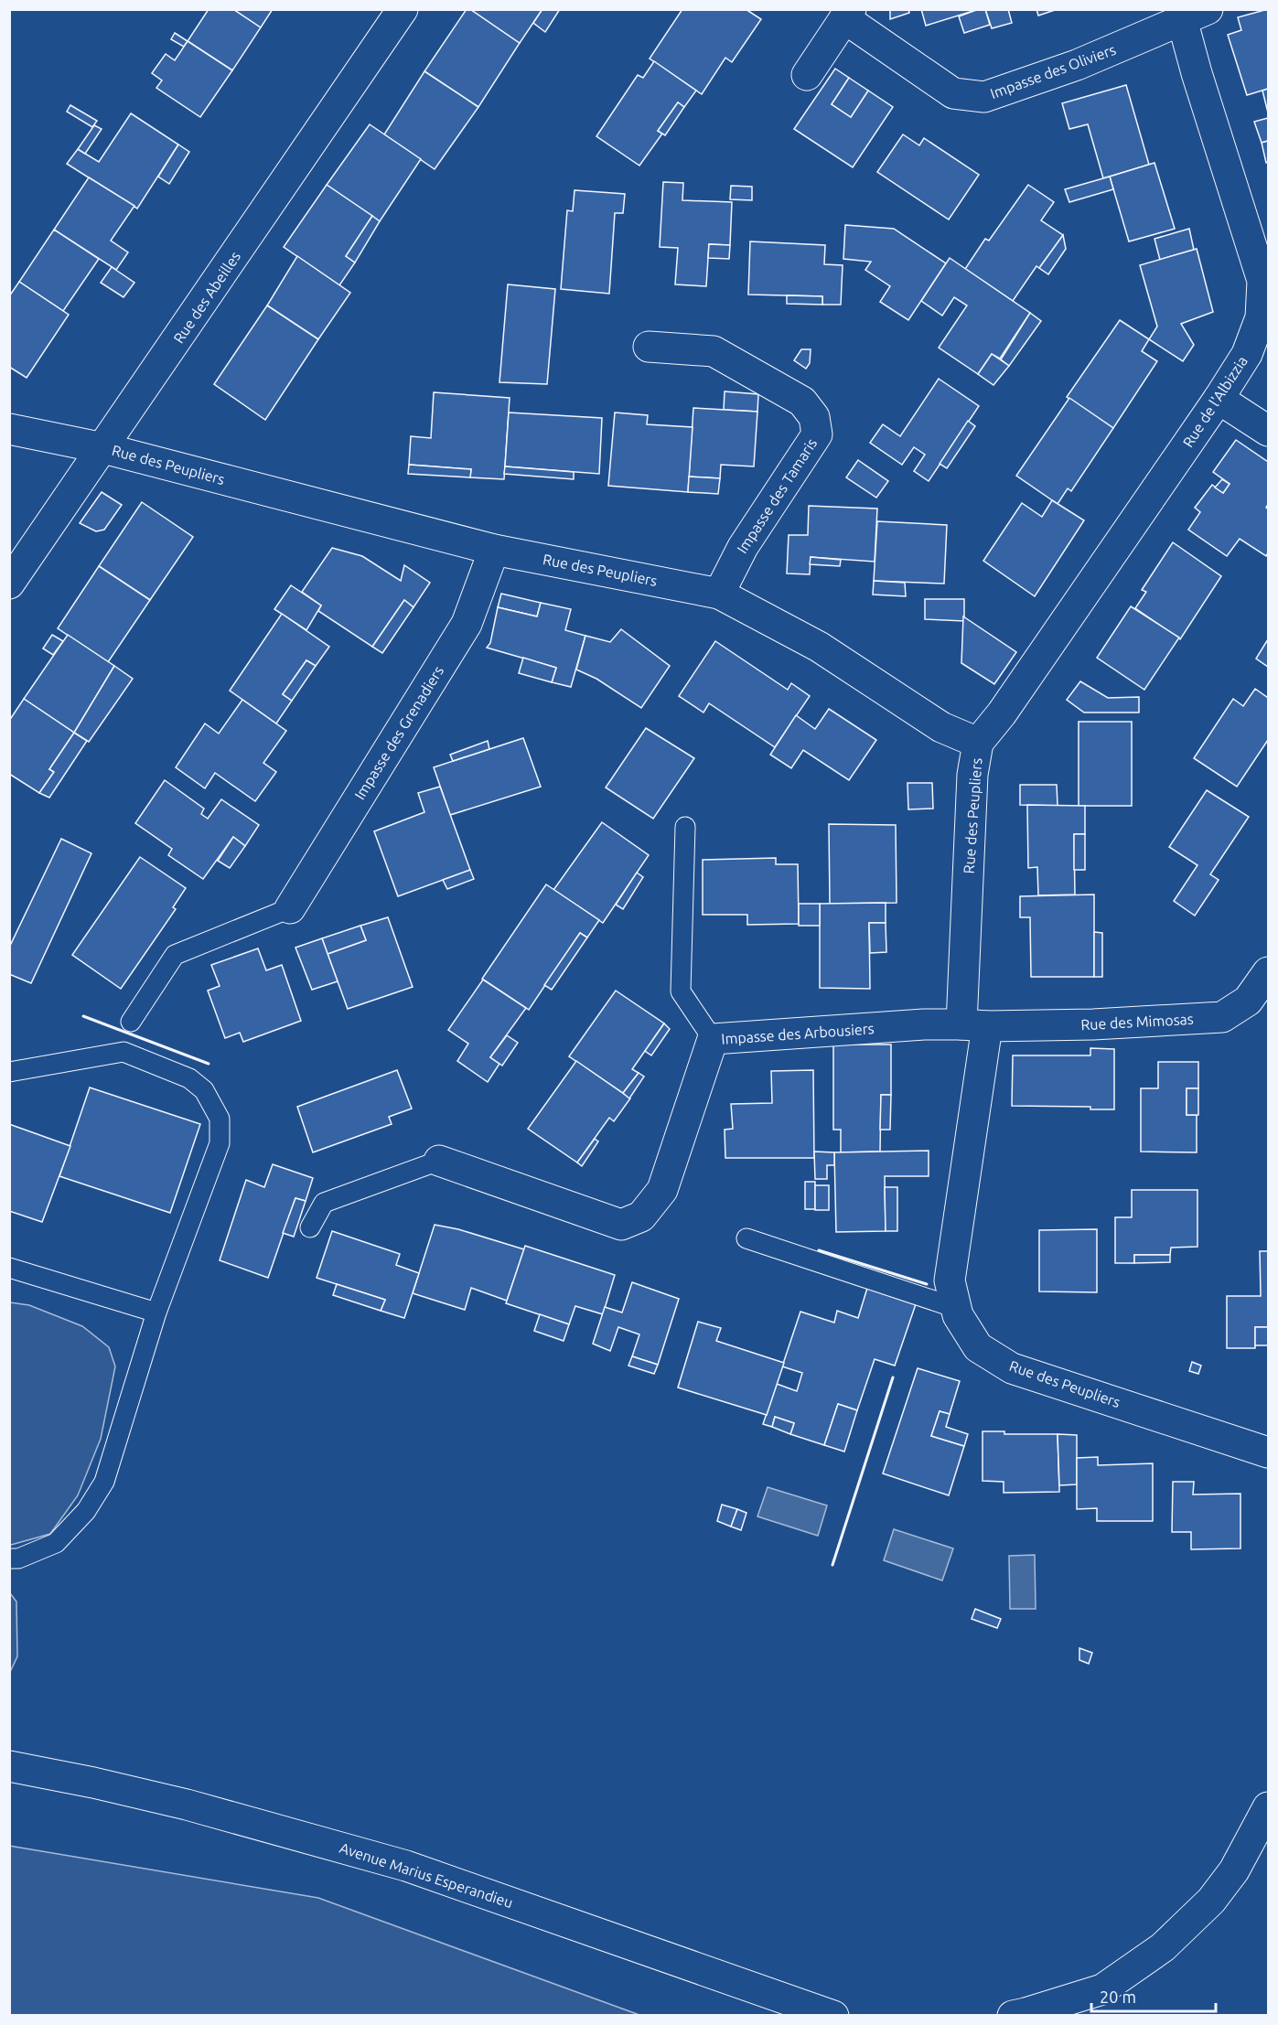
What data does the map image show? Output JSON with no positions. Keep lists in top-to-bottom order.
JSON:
{
  "streets": {
    "street": [
      "Impasse des Oliviers",
      "Rue des Abeilles",
      "Rue de l'Albizzia",
      "Rue des Peupliers",
      "Impasse des Tamaris",
      "Impasse des Grenadiers",
      "Rue des Mimosas",
      "Impasse des Arbousiers",
      "Avenue Marius Esperandieu"
    ]
  },
  "crossings": [
    ["Impasse des Oliviers", "Rue de l'Albizzia"],
    ["Rue des Abeilles", "Rue des Peupliers"],
    ["Rue de l'Albizzia", "Rue des Peupliers"],
    ["Rue des Peupliers", "Impasse des Tamaris"],
    ["Rue des Peupliers", "Impasse des Grenadiers"],
    ["Rue des Peupliers", "Rue des Mimosas"],
    ["Rue des Peupliers", "Impasse des Arbousiers"],
    ["Rue des Mimosas", "Impasse des Arbousiers"]
  ],
  "scale_bar": "20 m"
}
